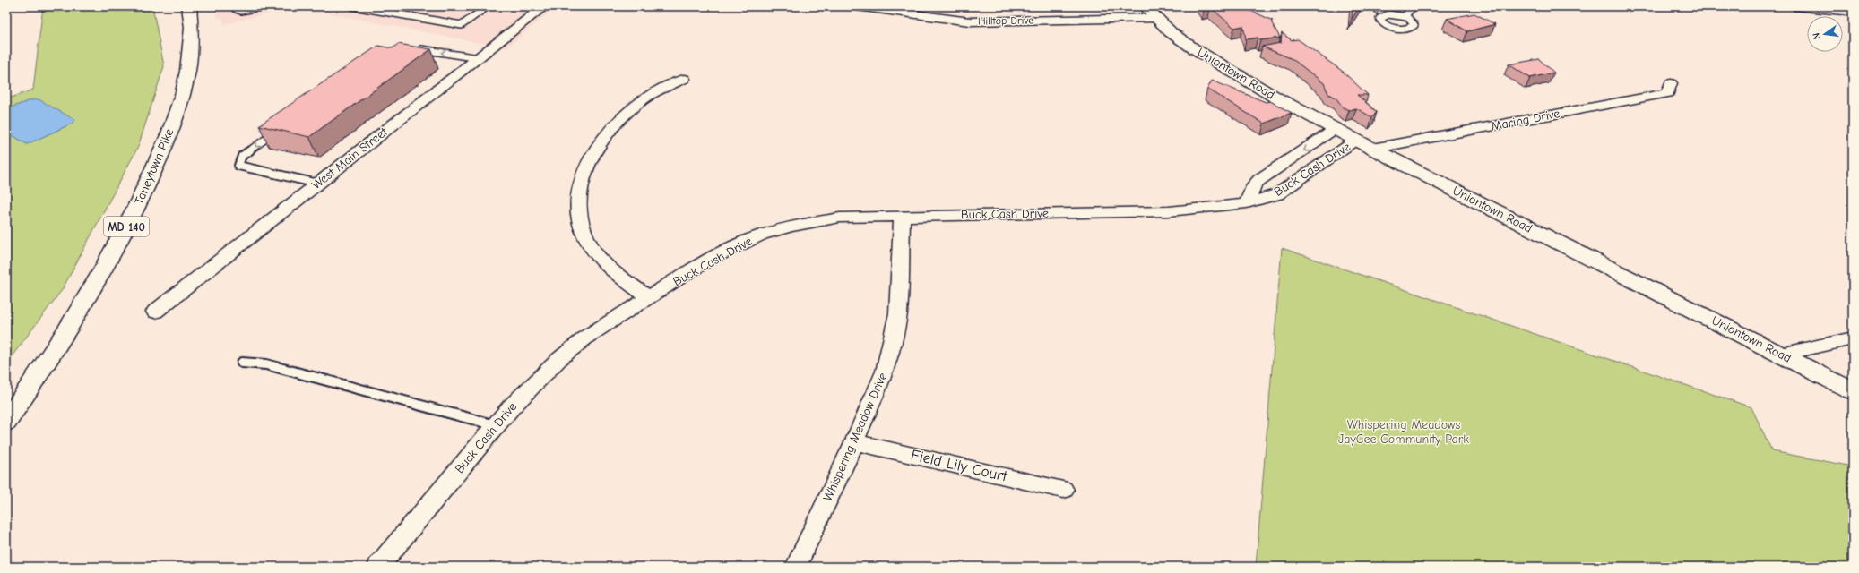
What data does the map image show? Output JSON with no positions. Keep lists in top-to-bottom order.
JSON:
{
  "streets": {
    "main road": ["Uniontown Road", "Taneytown Pike", "MD 140"],
    "street": [
      "Hilltop Drive",
      "Maring Drive",
      "West Main Street",
      "Buck Cash Drive",
      "Whispering Meadow Drive",
      "Field Lily Court"
    ]
  },
  "crossings": [
    ["Hilltop Drive", "Uniontown Road"],
    ["Uniontown Road", "Maring Drive"],
    ["Uniontown Road", "Buck Cash Drive"],
    ["Buck Cash Drive", "Whispering Meadow Drive"],
    ["Whispering Meadow Drive", "Field Lily Court"]
  ],
  "parks": ["Whispering Meadows JayCee Community Park"],
  "north": "left"
}
